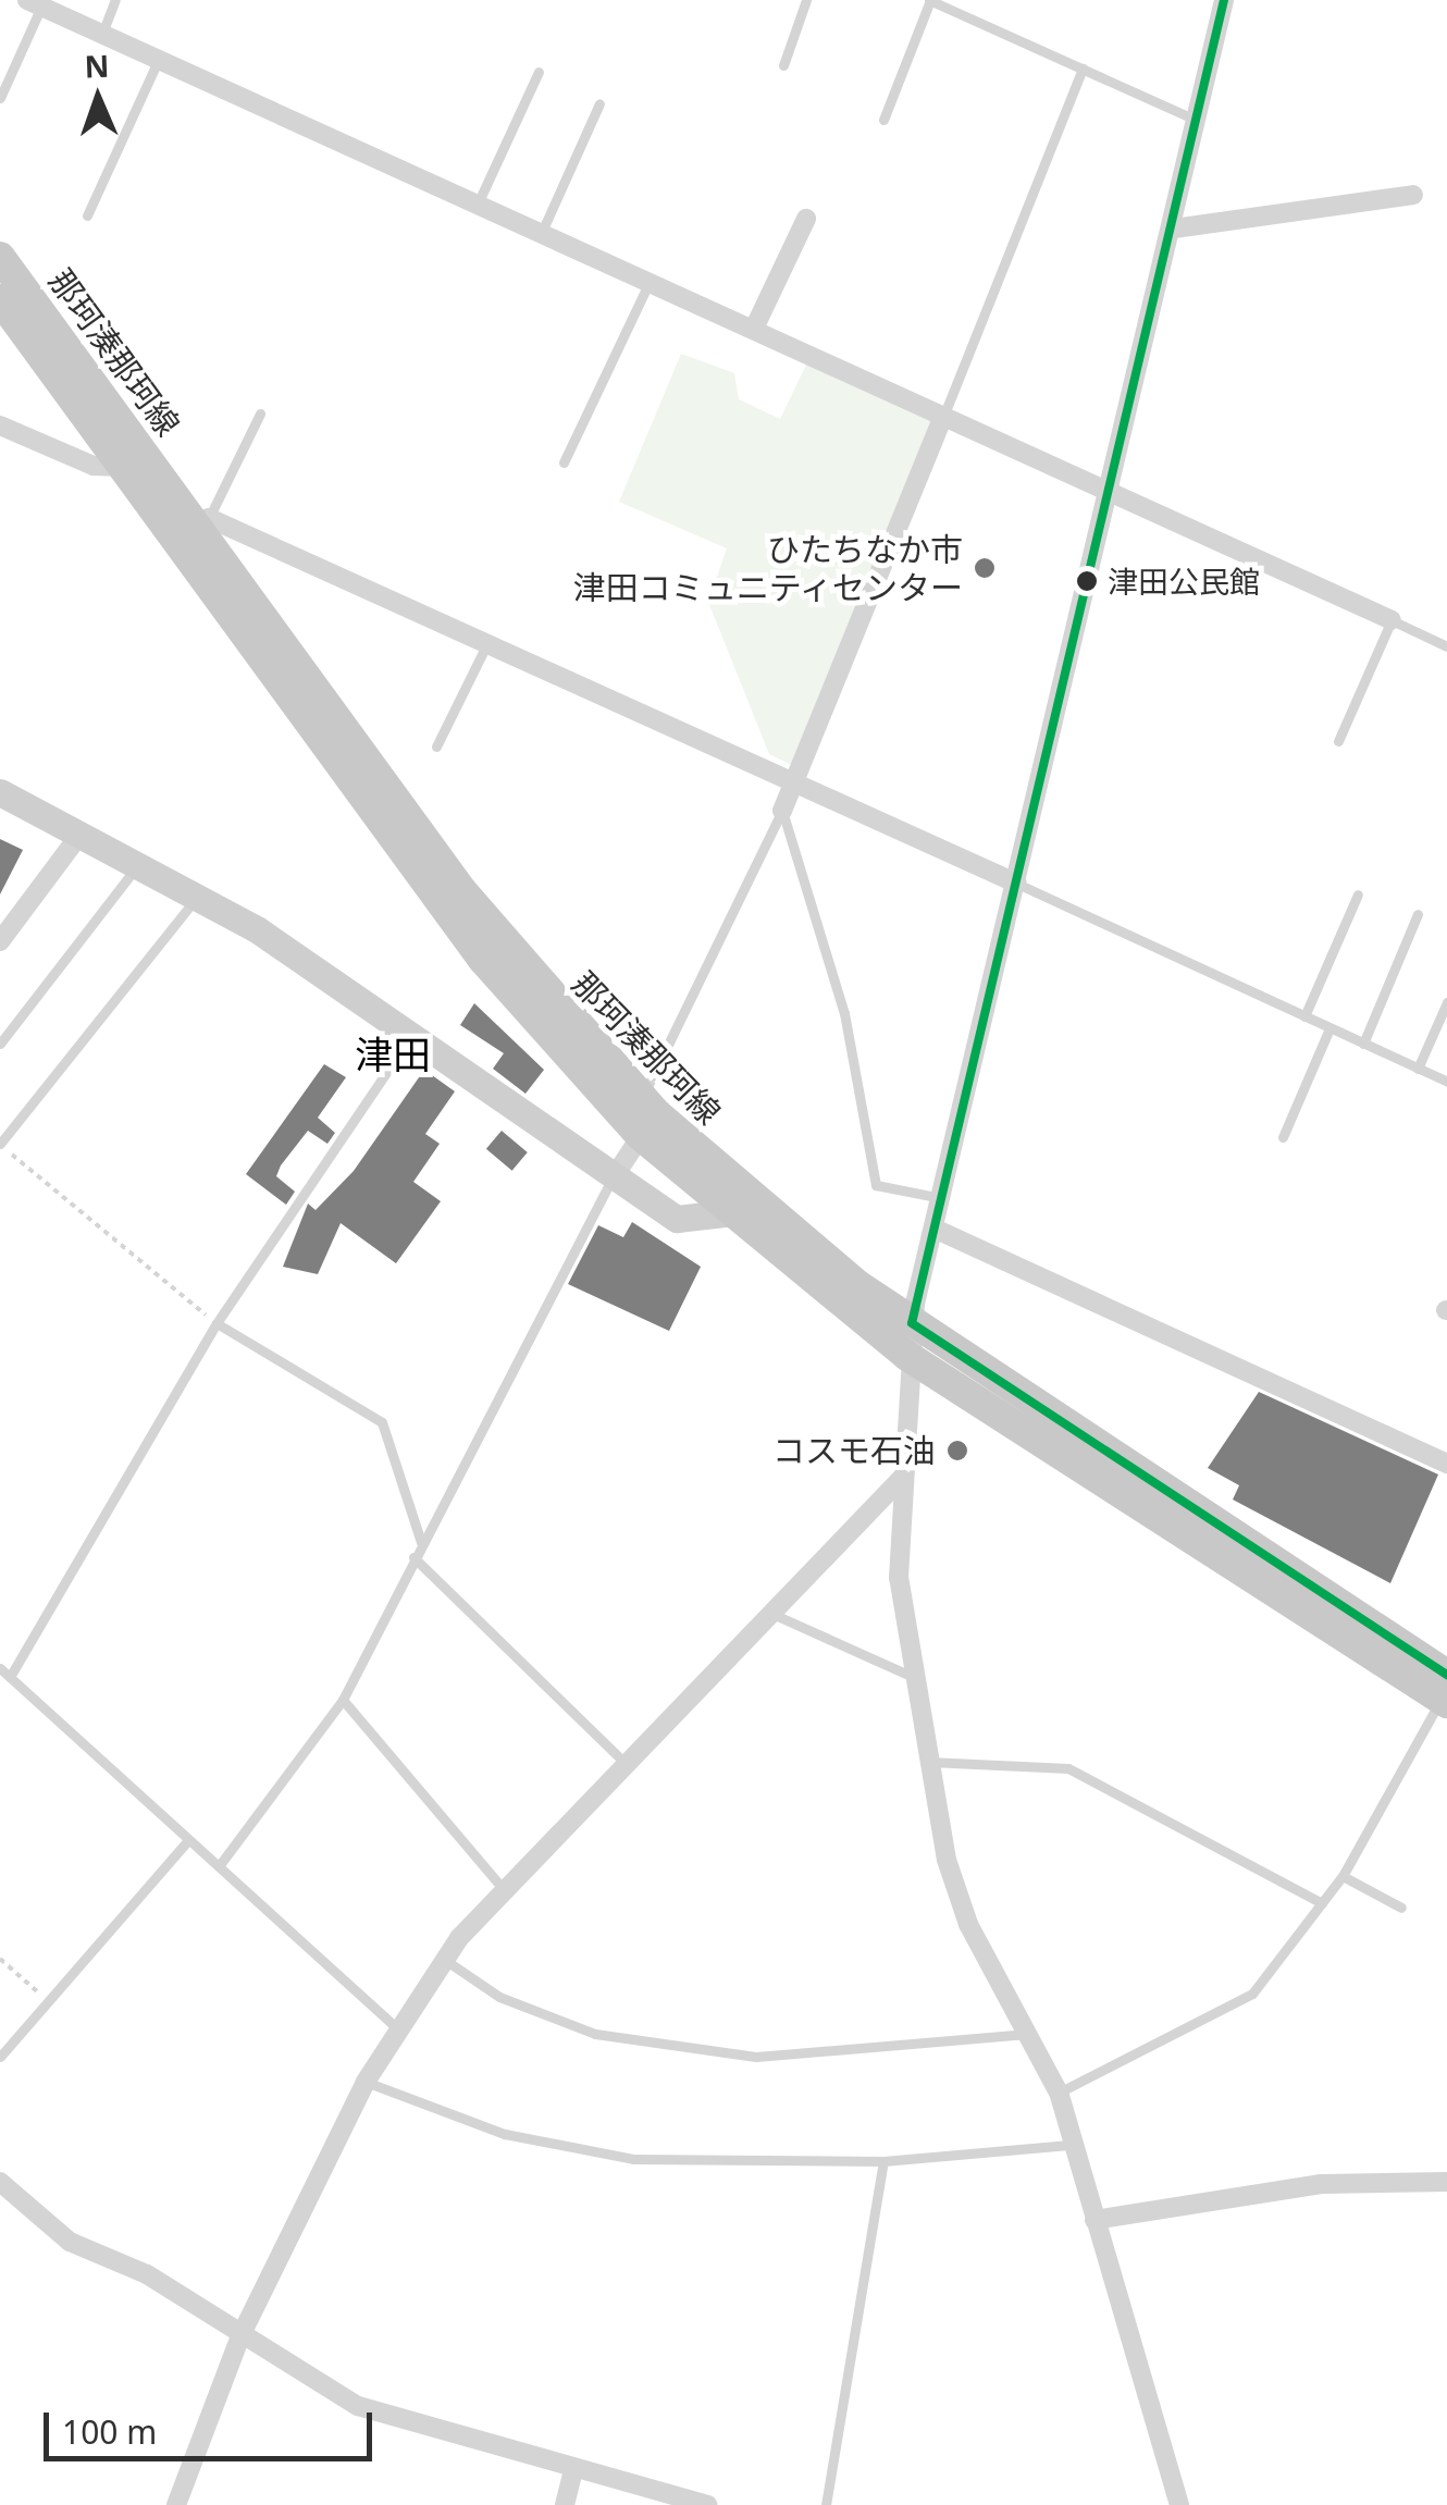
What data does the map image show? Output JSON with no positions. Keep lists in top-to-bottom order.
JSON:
{
  "streets": {
    "main road": ["那珂湊那珂線"]
  },
  "districts": ["津田"],
  "places": ["ひたちなか市 津田コミュニティセンター", "津田公民館", "コスモ石油"],
  "scale_bar": "100 m",
  "north": "top"
}
